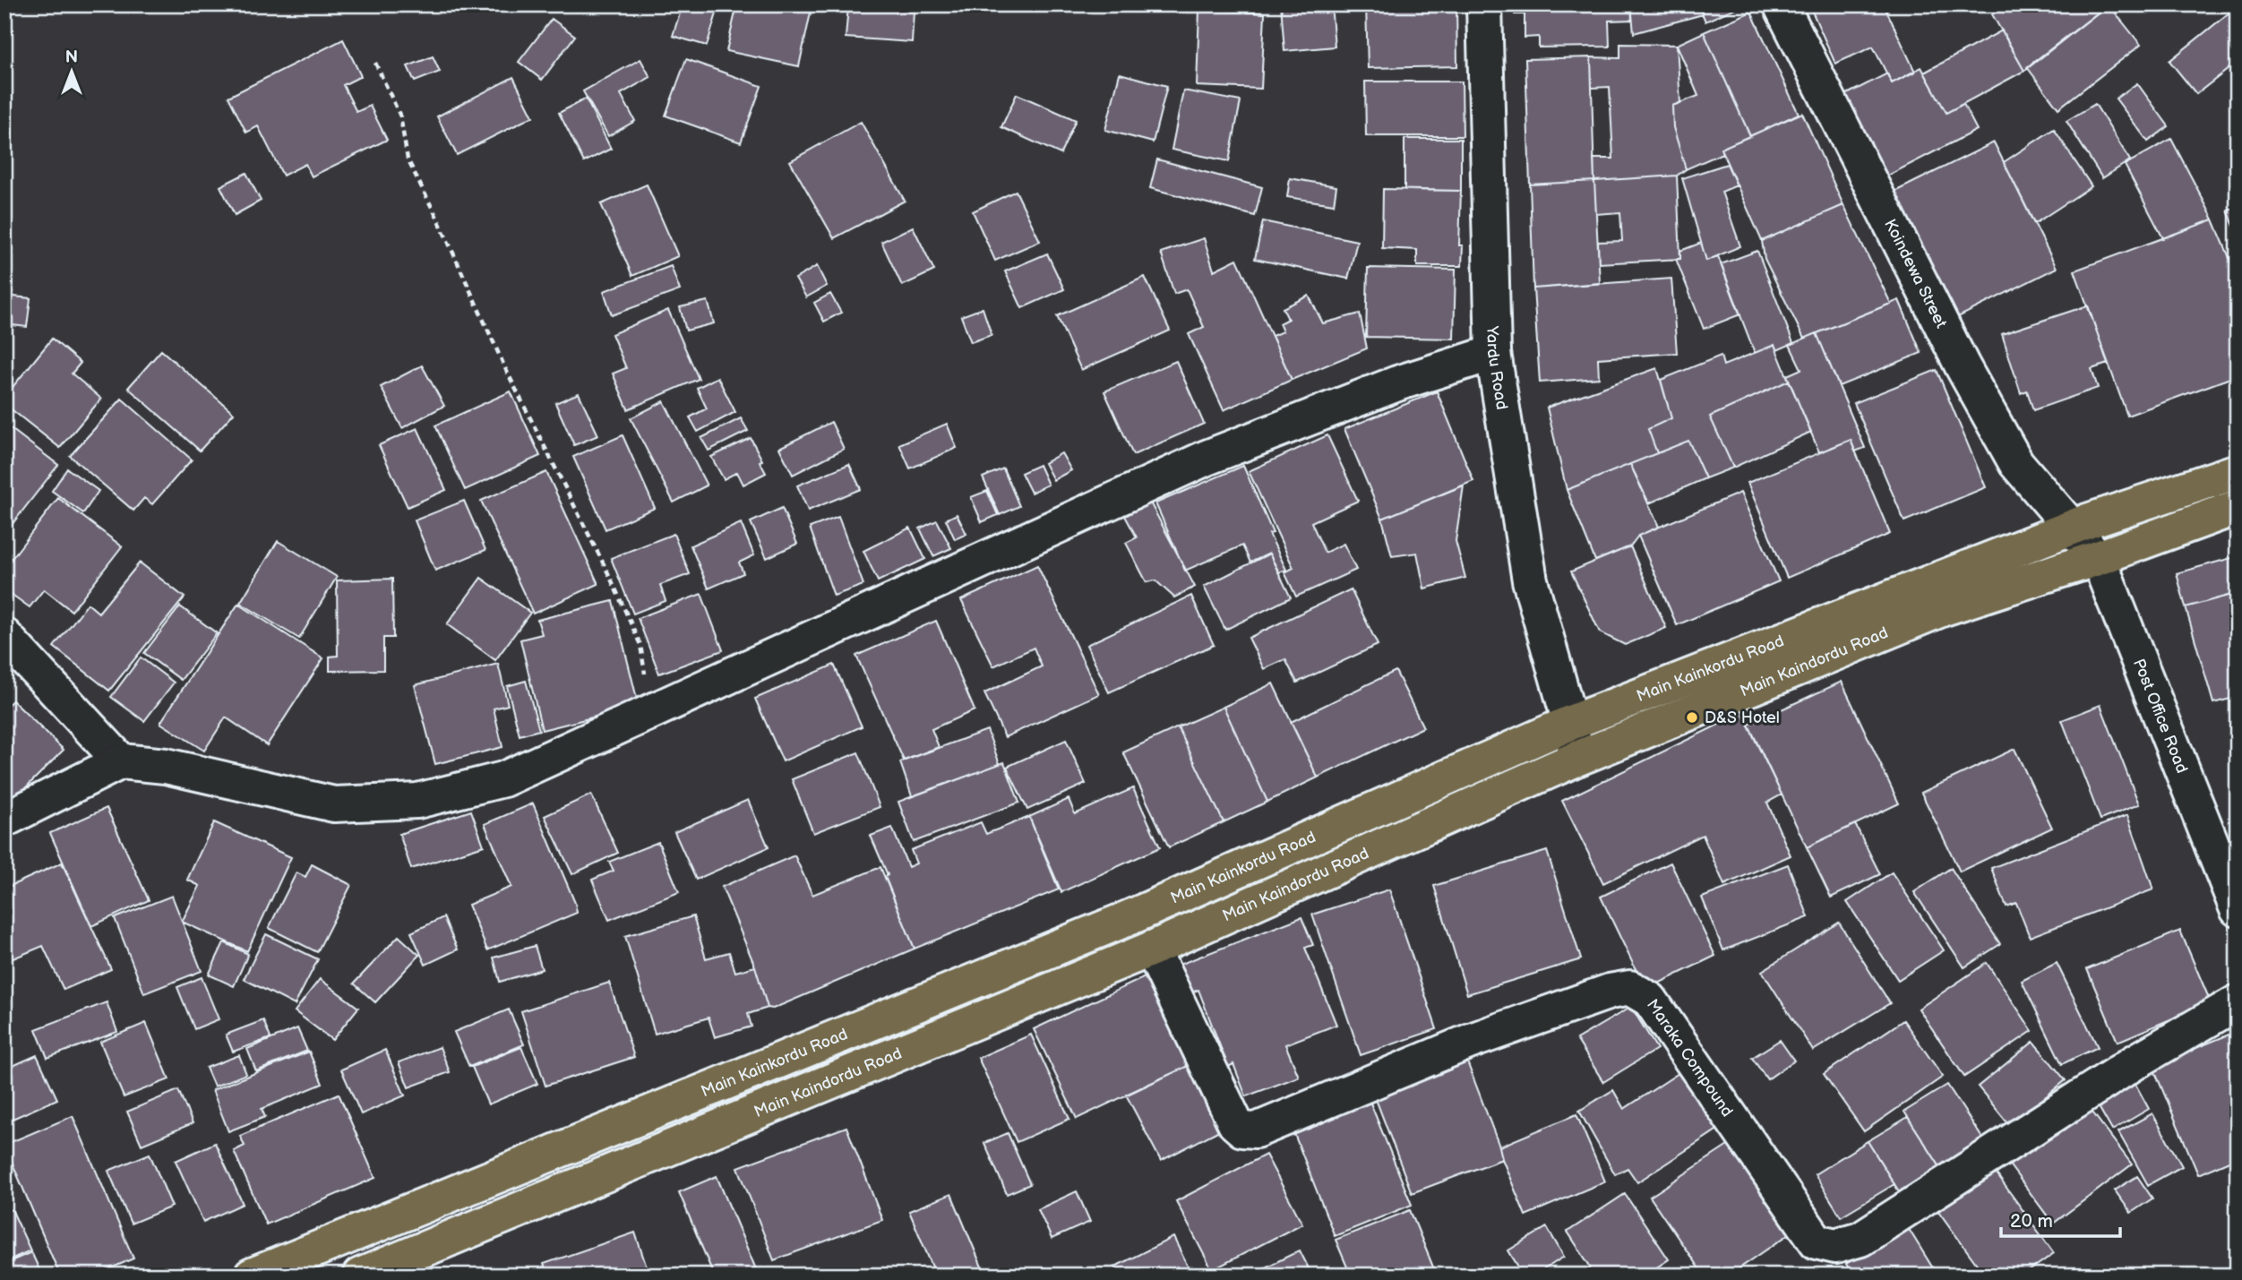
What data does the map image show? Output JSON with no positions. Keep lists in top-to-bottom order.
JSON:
{
  "streets": {
    "main road": ["Main Kaindordu Road", "Main Kainkordu Road"],
    "street": [
      "Koindewa Street",
      "Yardu Road",
      "Post Office Road",
      "Maraka Compound"
    ]
  },
  "crossings": [
    ["Koindewa Street", "Main Kainkordu Road"],
    ["Koindewa Street", "Post Office Road"],
    ["Yardu Road", "Main Kaindordu Road"],
    ["Yardu Road", "Main Kainkordu Road"],
    ["Main Kaindordu Road", "Post Office Road"],
    ["Main Kaindordu Road", "Maraka Compound"],
    ["Main Kainkordu Road", "Post Office Road"]
  ],
  "places": ["D&S Hotel"],
  "scale_bar": "20 m",
  "north": "top"
}
